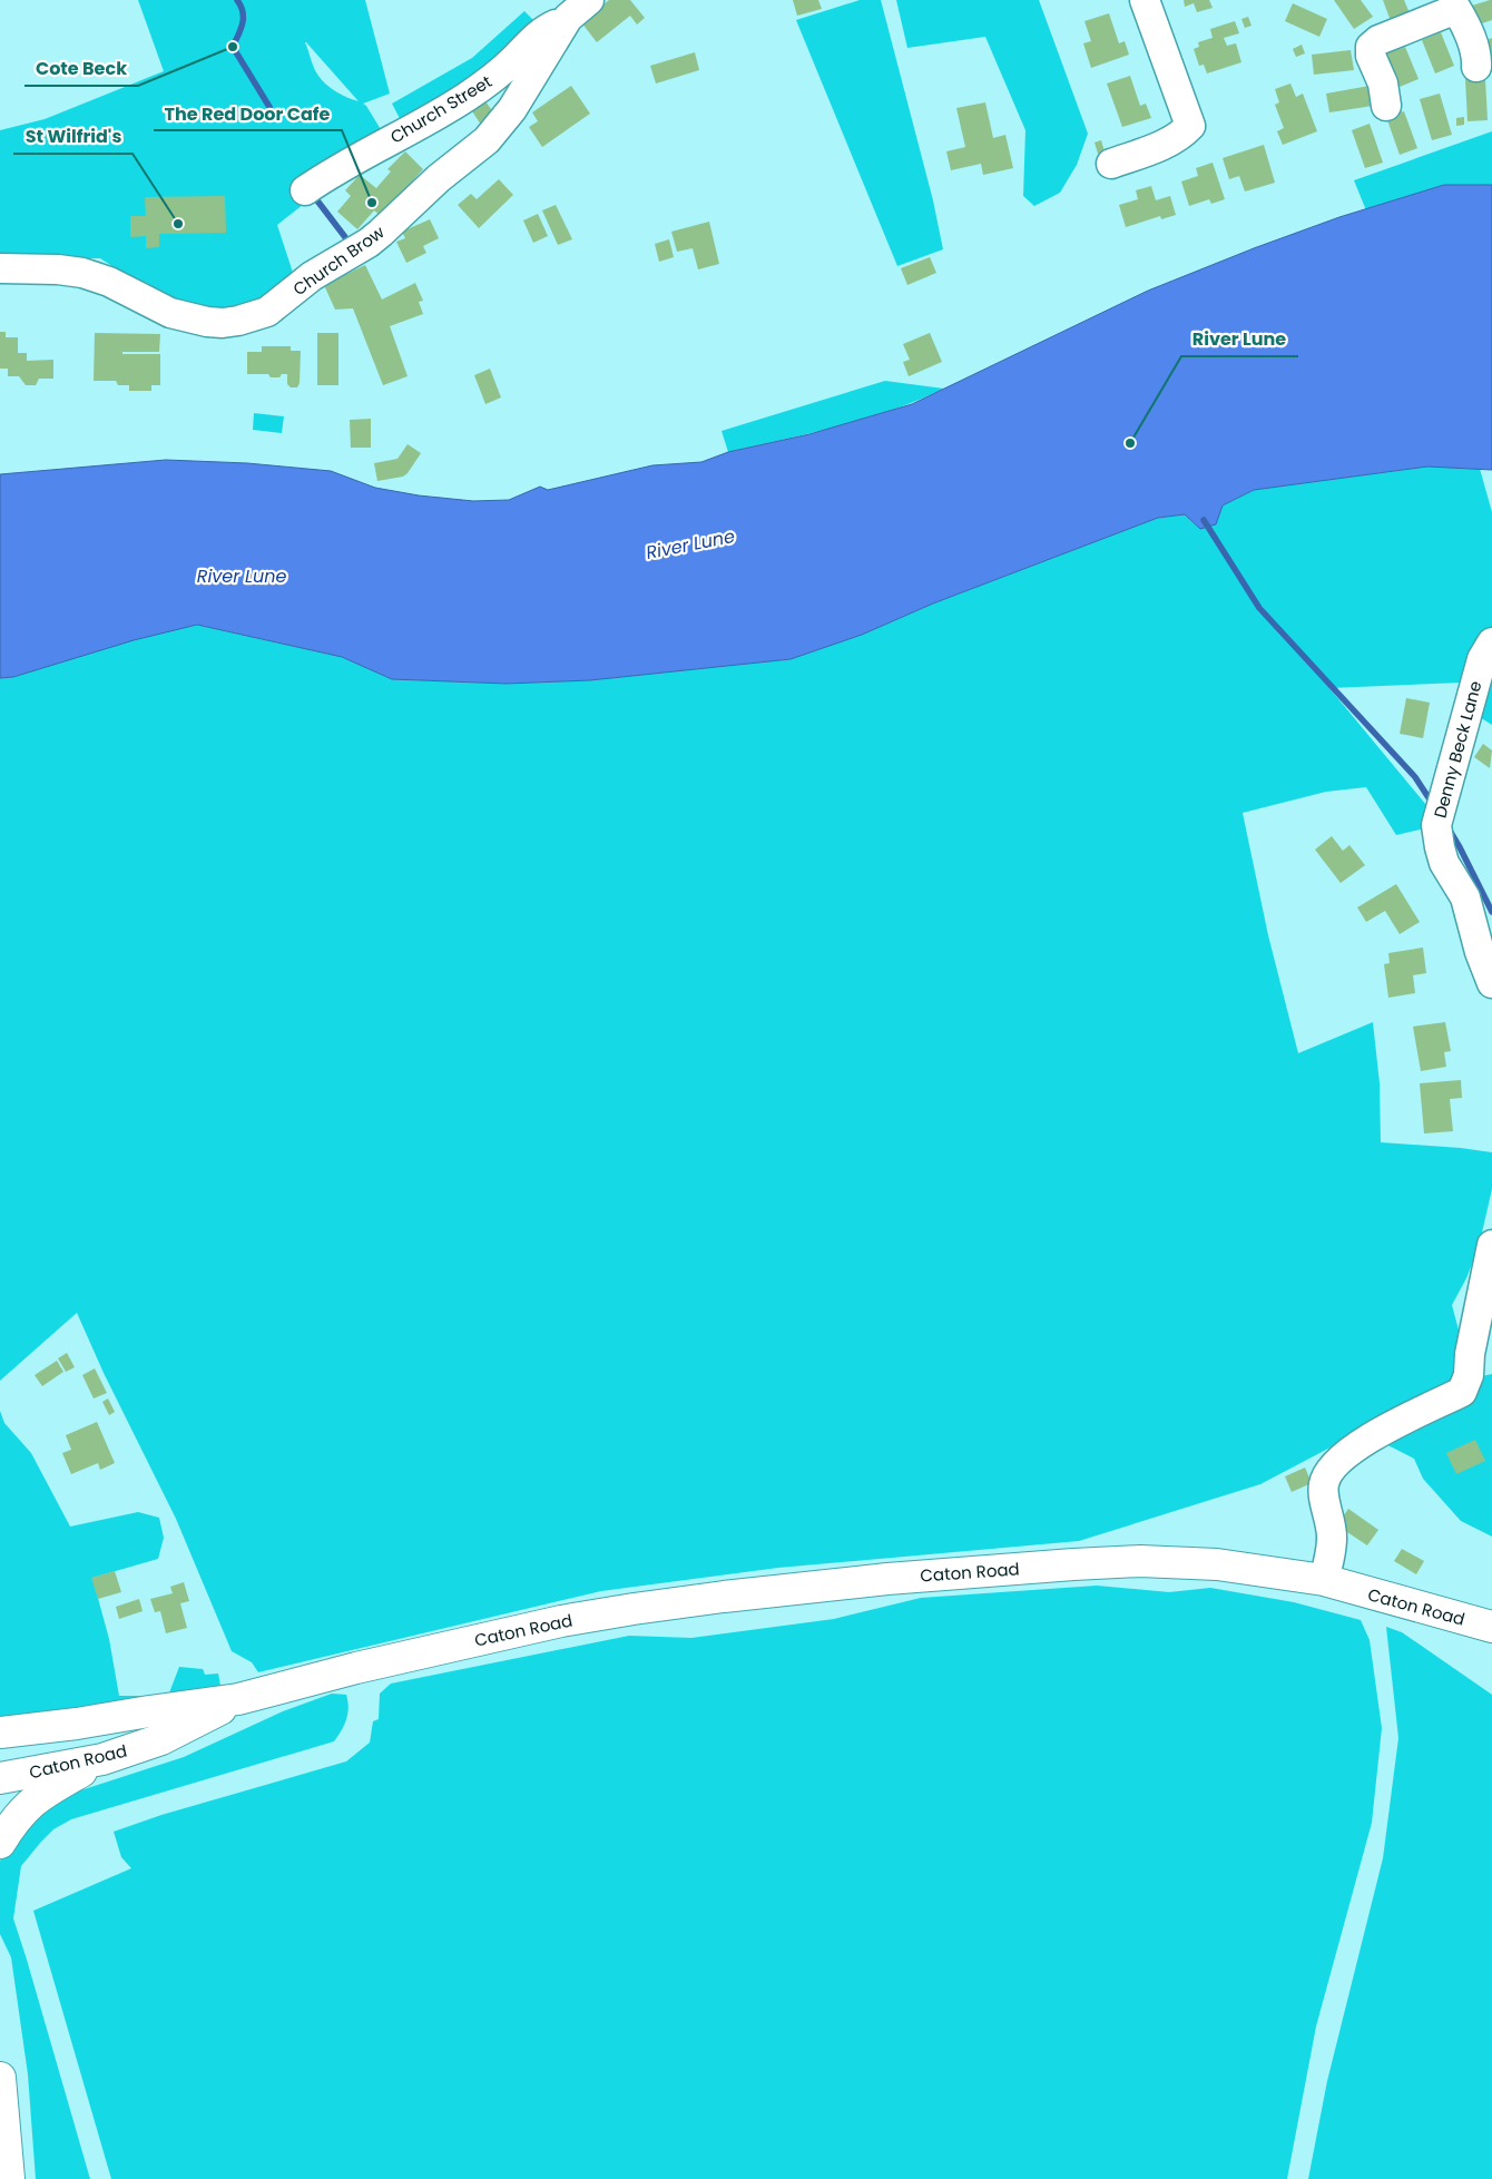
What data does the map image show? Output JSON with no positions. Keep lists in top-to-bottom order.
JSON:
{
  "streets": {
    "highway": ["Caton Road"],
    "street": ["Church Street", "Church Brow", "Denny Beck Lane"]
  },
  "crossings": [
    ["Church Street", "Church Brow"]
  ],
  "water": ["River Lune"],
  "places": [
    "Cote Beck",
    "The Red Door Cafe",
    "St Wilfrid's",
    "River Lune"
  ]
}
